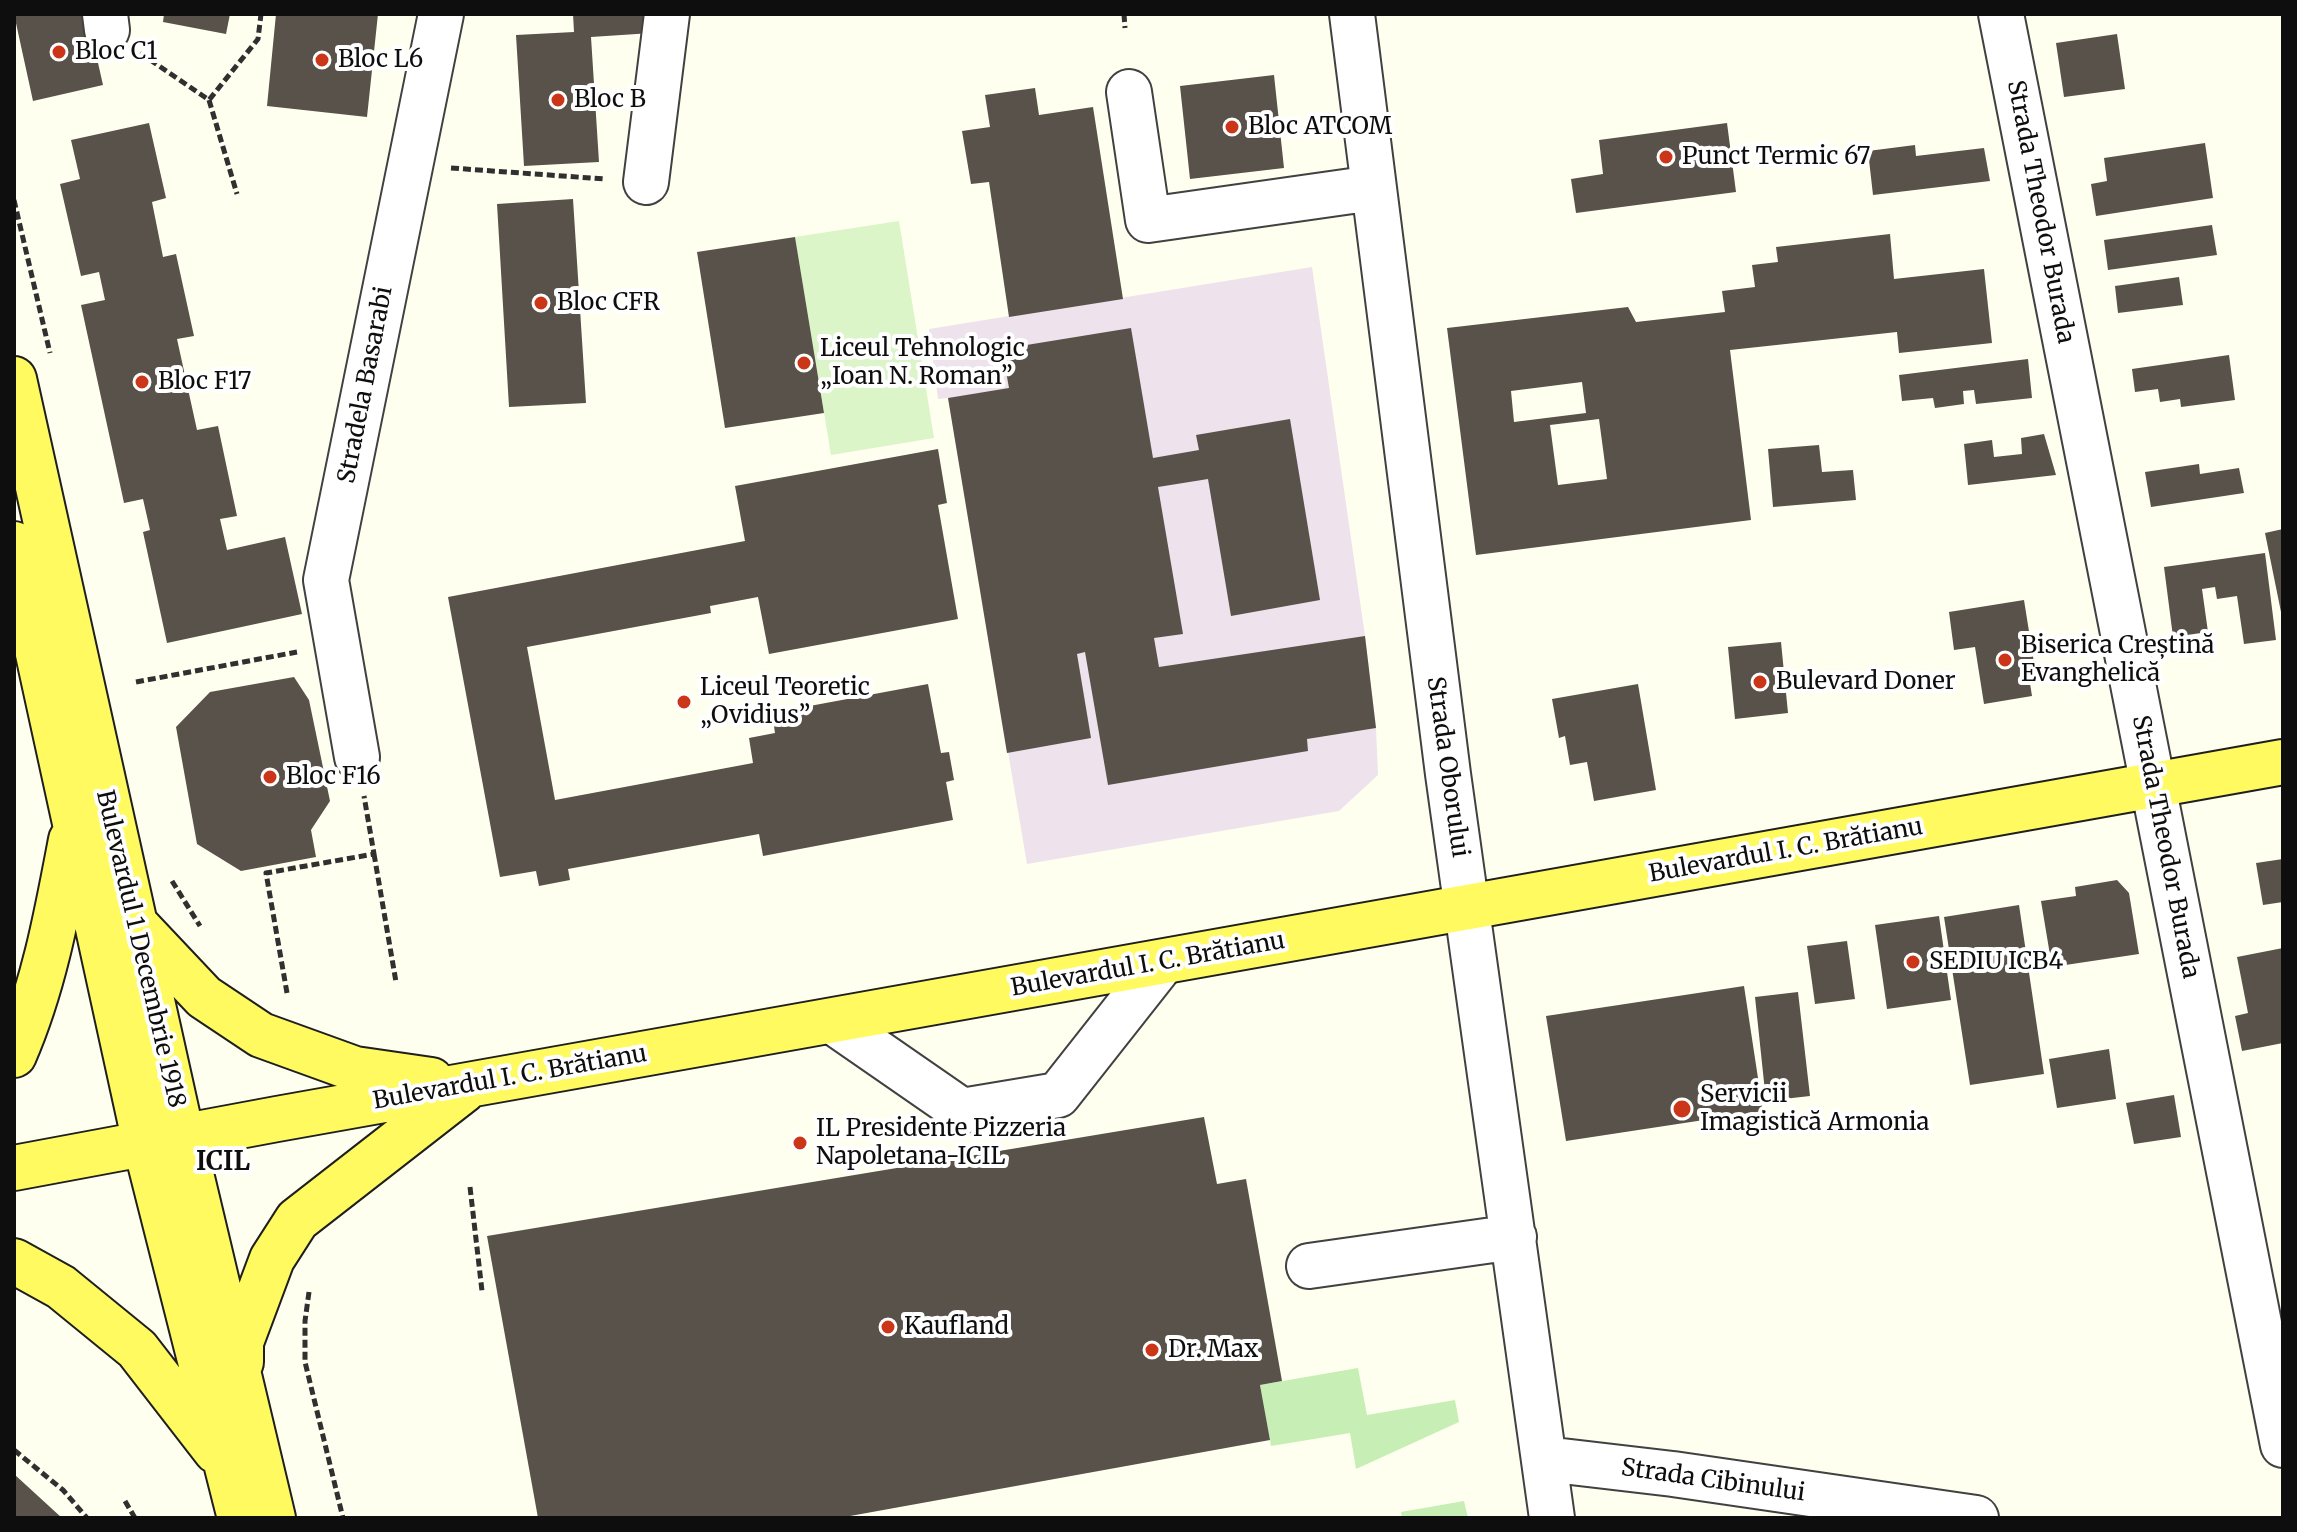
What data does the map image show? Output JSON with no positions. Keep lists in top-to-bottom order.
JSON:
{
  "streets": {
    "main road": ["Bulevardul I. C. Brătianu", "Bulevardul 1 Decembrie 1918"],
    "street": [
      "Strada Theodor Burada",
      "Stradela Basarabi",
      "Strada Oborului",
      "Strada Cibinului"
    ]
  },
  "crossings": [
    ["Strada Theodor Burada", "Bulevardul I. C. Brătianu"],
    ["Strada Oborului", "Bulevardul I. C. Brătianu"],
    ["Strada Oborului", "Strada Cibinului"],
    ["Bulevardul I. C. Brătianu", "Bulevardul 1 Decembrie 1918"]
  ],
  "districts": ["ICIL"],
  "places": [
    "Bloc C1",
    "Bloc L6",
    "Bloc B",
    "Bloc ATCOM",
    "Punct Termic 67",
    "Bloc CFR",
    "Liceul Tehnologic „Ioan N. Roman”",
    "Bloc F17",
    "Biserica Creștină Evanghelică",
    "Bulevard Doner",
    "Liceul Teoretic „Ovidius”",
    "Bloc F16",
    "SEDIU ICB4",
    "Servicii Imagistică Armonia",
    "IL Presidente Pizzeria Napoletana-ICIL",
    "Kaufland",
    "Dr. Max"
  ]
}
